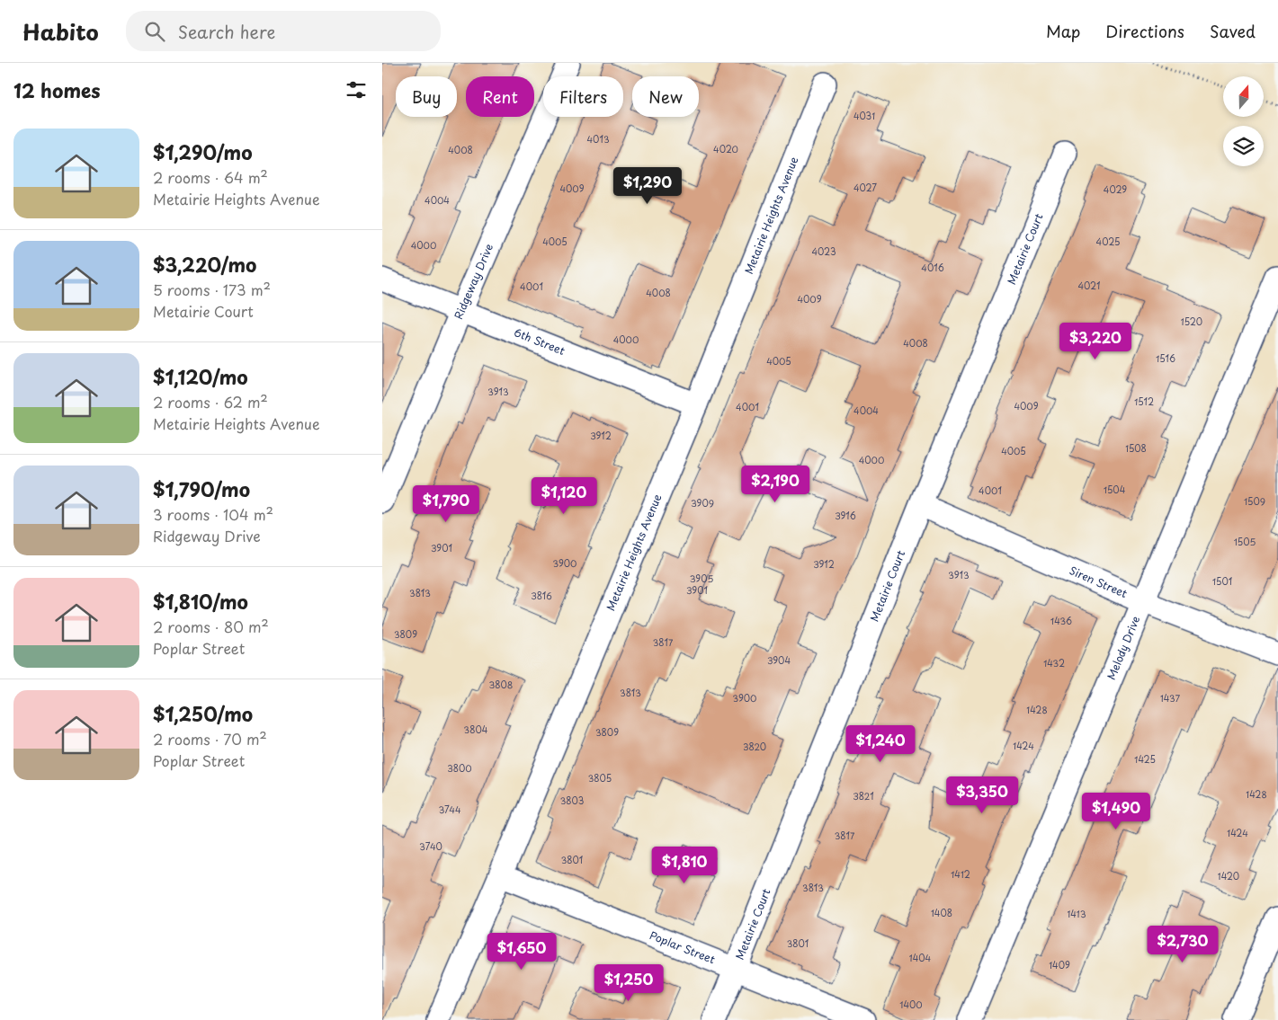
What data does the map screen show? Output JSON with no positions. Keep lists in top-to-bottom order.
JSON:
{
  "streets": {
    "street": [
      "Metairie Heights Avenue",
      "Metairie Court",
      "Ridgeway Drive",
      "6th Street",
      "Siren Street",
      "Melody Drive",
      "Poplar Street"
    ]
  },
  "crossings": [
    ["Metairie Heights Avenue", "6th Street"],
    ["Metairie Heights Avenue", "Poplar Street"],
    ["Metairie Court", "Siren Street"],
    ["Metairie Court", "Poplar Street"],
    ["Ridgeway Drive", "6th Street"],
    ["Siren Street", "Melody Drive"]
  ],
  "house_numbers": [
    "4031",
    "4013",
    "4020",
    "4008",
    "4027",
    "4009",
    "4029",
    "4004",
    "4005",
    "4025",
    "4000",
    "4023",
    "4016",
    "4021",
    "4001",
    "4008",
    "4009",
    "1520",
    "4000",
    "4008",
    "1516",
    "4005",
    "3913",
    "1512",
    "4009",
    "4001",
    "4004",
    "3912",
    "1508",
    "4005",
    "4000",
    "1504",
    "4001",
    "1509",
    "3909",
    "3916",
    "1505",
    "3901",
    "3900",
    "3912",
    "3913",
    "3905",
    "1501",
    "3901",
    "3813",
    "3816",
    "1436",
    "3809",
    "3817",
    "3904",
    "1432",
    "3808",
    "3813",
    "3900",
    "1437",
    "1428",
    "3804",
    "3809",
    "1424",
    "3820",
    "1425",
    "3800",
    "3805",
    "1428",
    "3821",
    "3803",
    "3744",
    "1424",
    "3817",
    "3740",
    "3801",
    "1412",
    "1420",
    "3813",
    "1408",
    "1413",
    "3801",
    "1404",
    "1409",
    "1400"
  ],
  "north": "top",
  "page": {
    "header": "Habito",
    "search": "Search here",
    "nav": ["Map", "Directions", "Saved"],
    "heading": "12 homes",
    "chip": [
      "Buy",
      "Rent",
      "Filters",
      "New"
    ],
    "list": [
      {
        "name": "$1,290/mo",
        "note": "2 rooms · 64 m² · Metairie Heights Avenue"
      },
      {
        "name": "$3,220/mo",
        "note": "5 rooms · 173 m² · Metairie Court"
      },
      {
        "name": "$1,120/mo",
        "note": "2 rooms · 62 m² · Metairie Heights Avenue"
      },
      {
        "name": "$1,790/mo",
        "note": "3 rooms · 104 m² · Ridgeway Drive"
      },
      {
        "name": "$1,810/mo",
        "note": "2 rooms · 80 m² · Poplar Street"
      },
      {
        "name": "$1,250/mo",
        "note": "2 rooms · 70 m² · Poplar Street"
      }
    ],
    "price": [
      "$1,290",
      "$3,220",
      "$2,190",
      "$1,120",
      "$1,790",
      "$1,240",
      "$3,350",
      "$1,490",
      "$1,810",
      "$2,730",
      "$1,650",
      "$1,250"
    ]
  }
}
